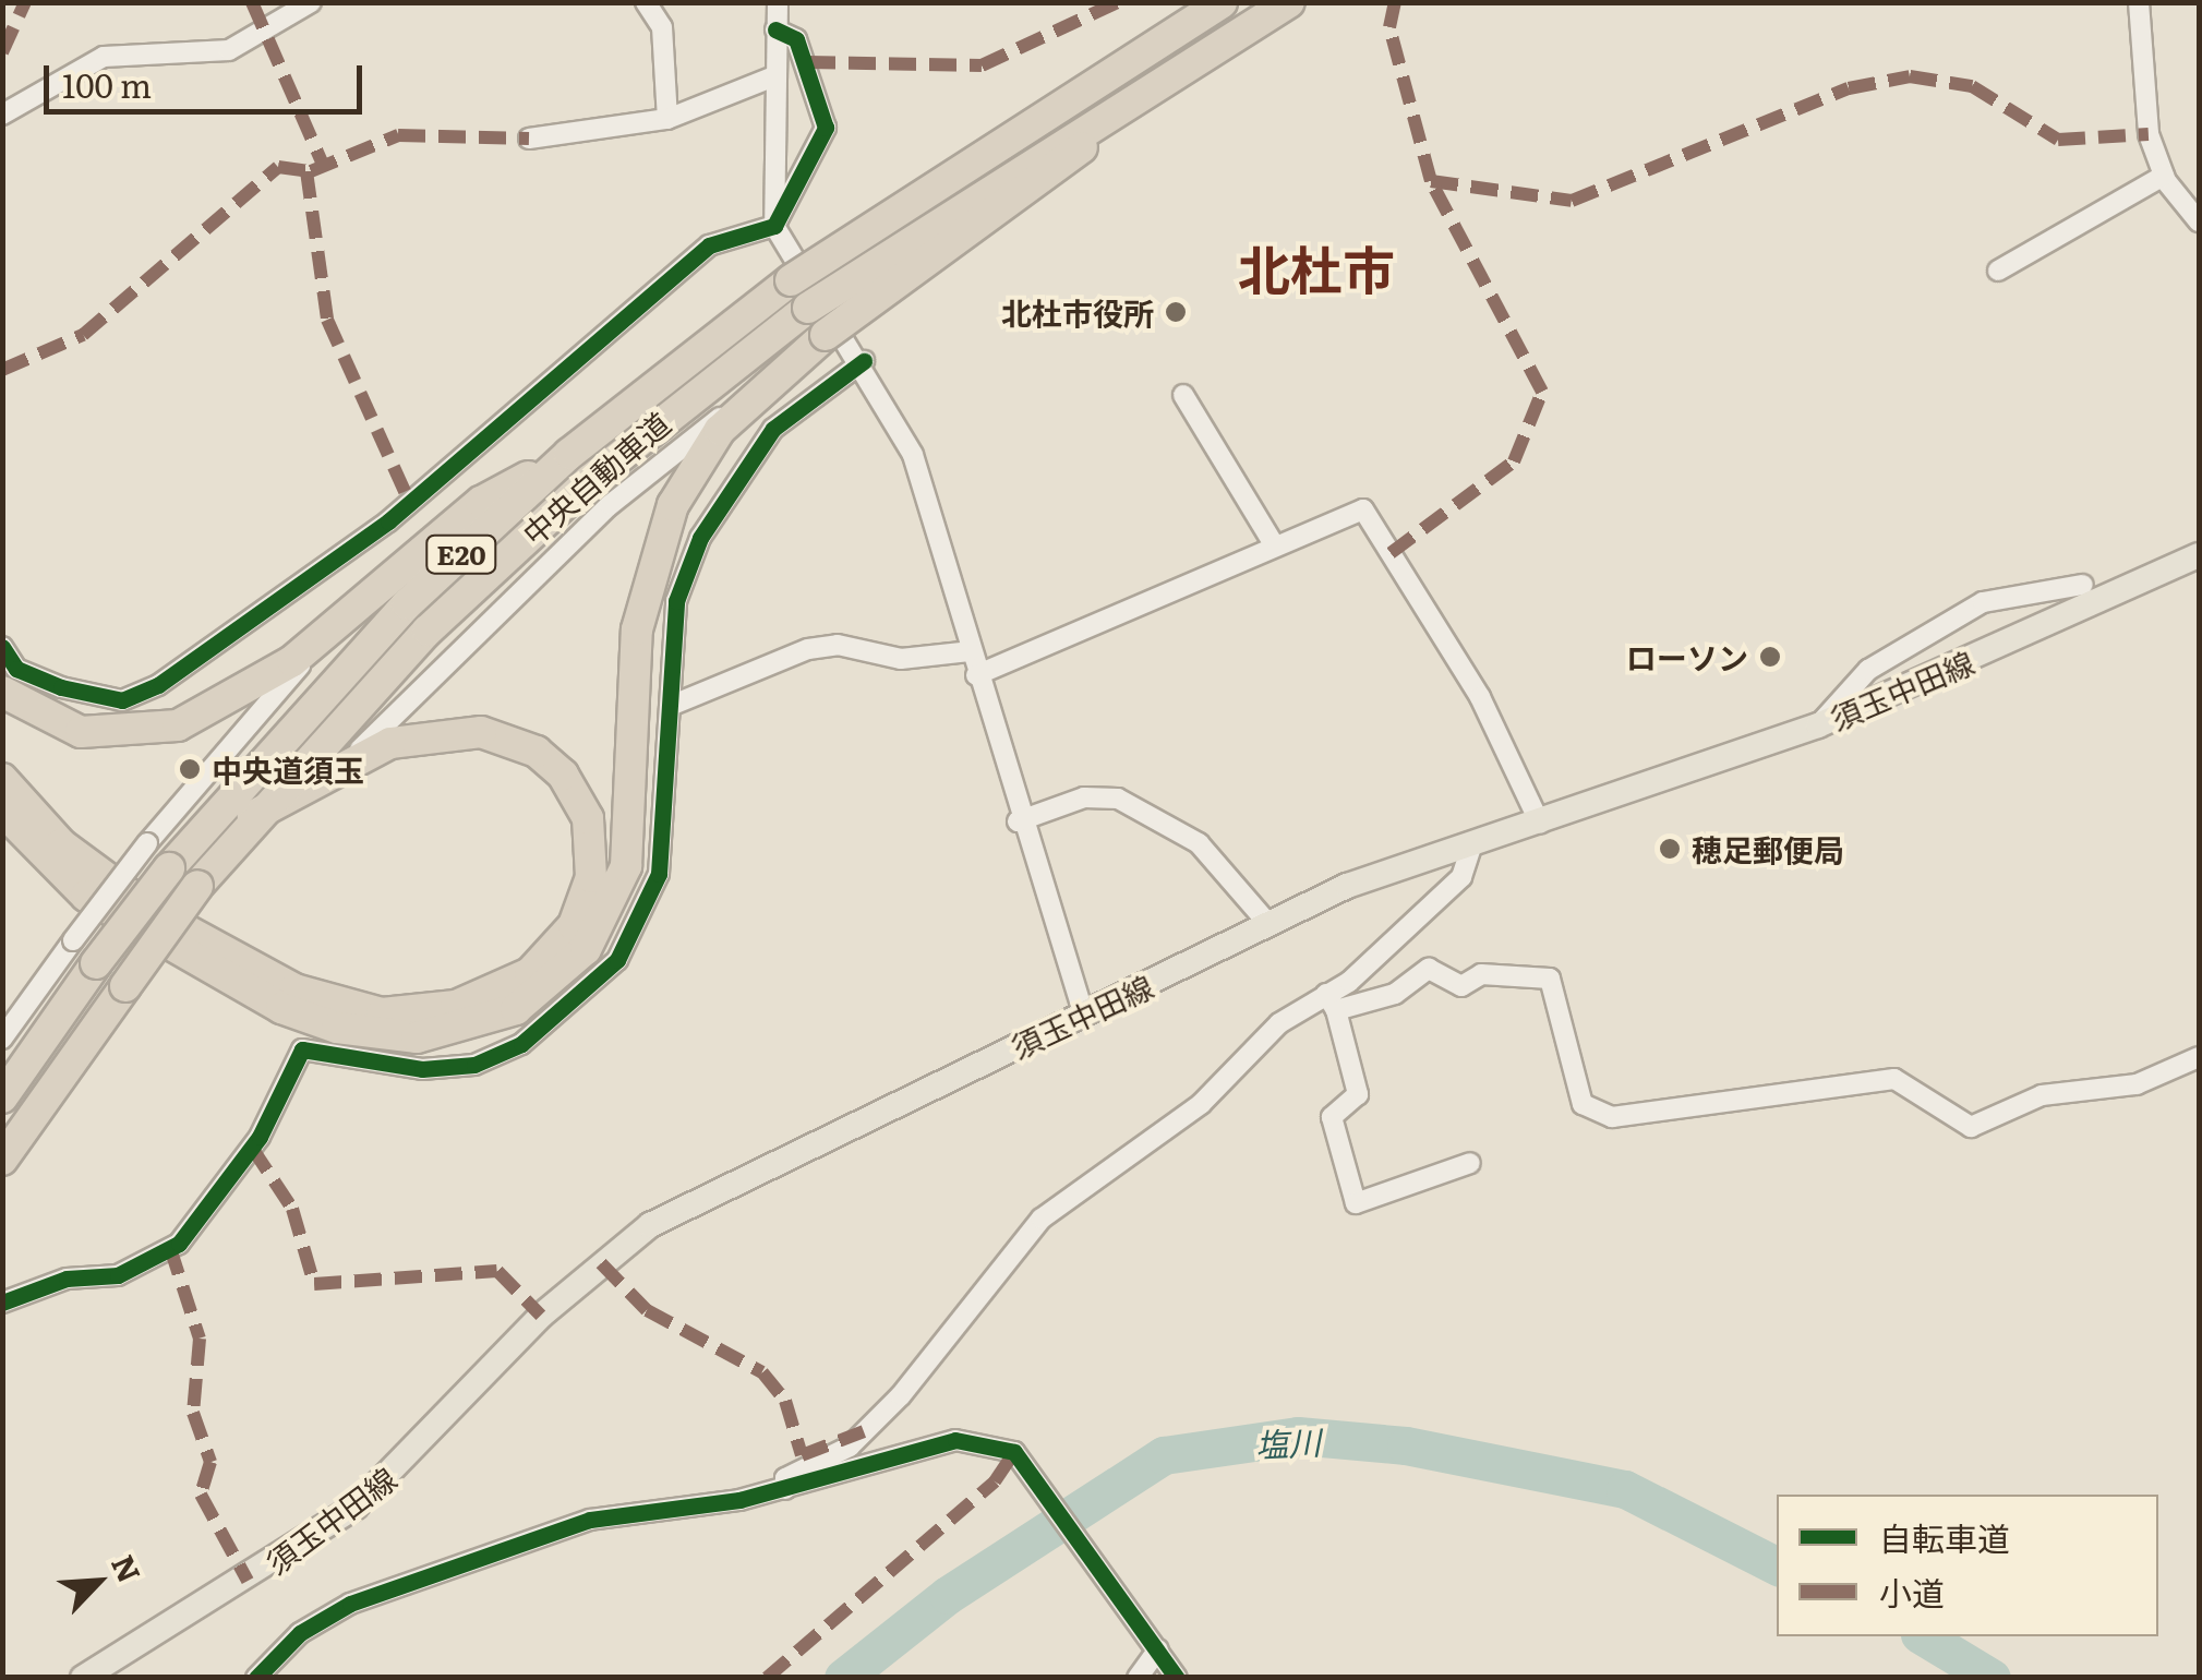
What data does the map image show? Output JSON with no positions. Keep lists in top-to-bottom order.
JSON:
{
  "streets": {
    "highway": ["中央自動車道", "E20"],
    "main road": ["須玉中田線"]
  },
  "districts": ["北杜市"],
  "water": ["塩川"],
  "places": [
    "北杜市役所",
    "ローソン",
    "中央道須玉",
    "穂足郵便局"
  ],
  "legend": ["自転車道", "小道"],
  "scale_bar": "100 m",
  "north": "top right"
}
